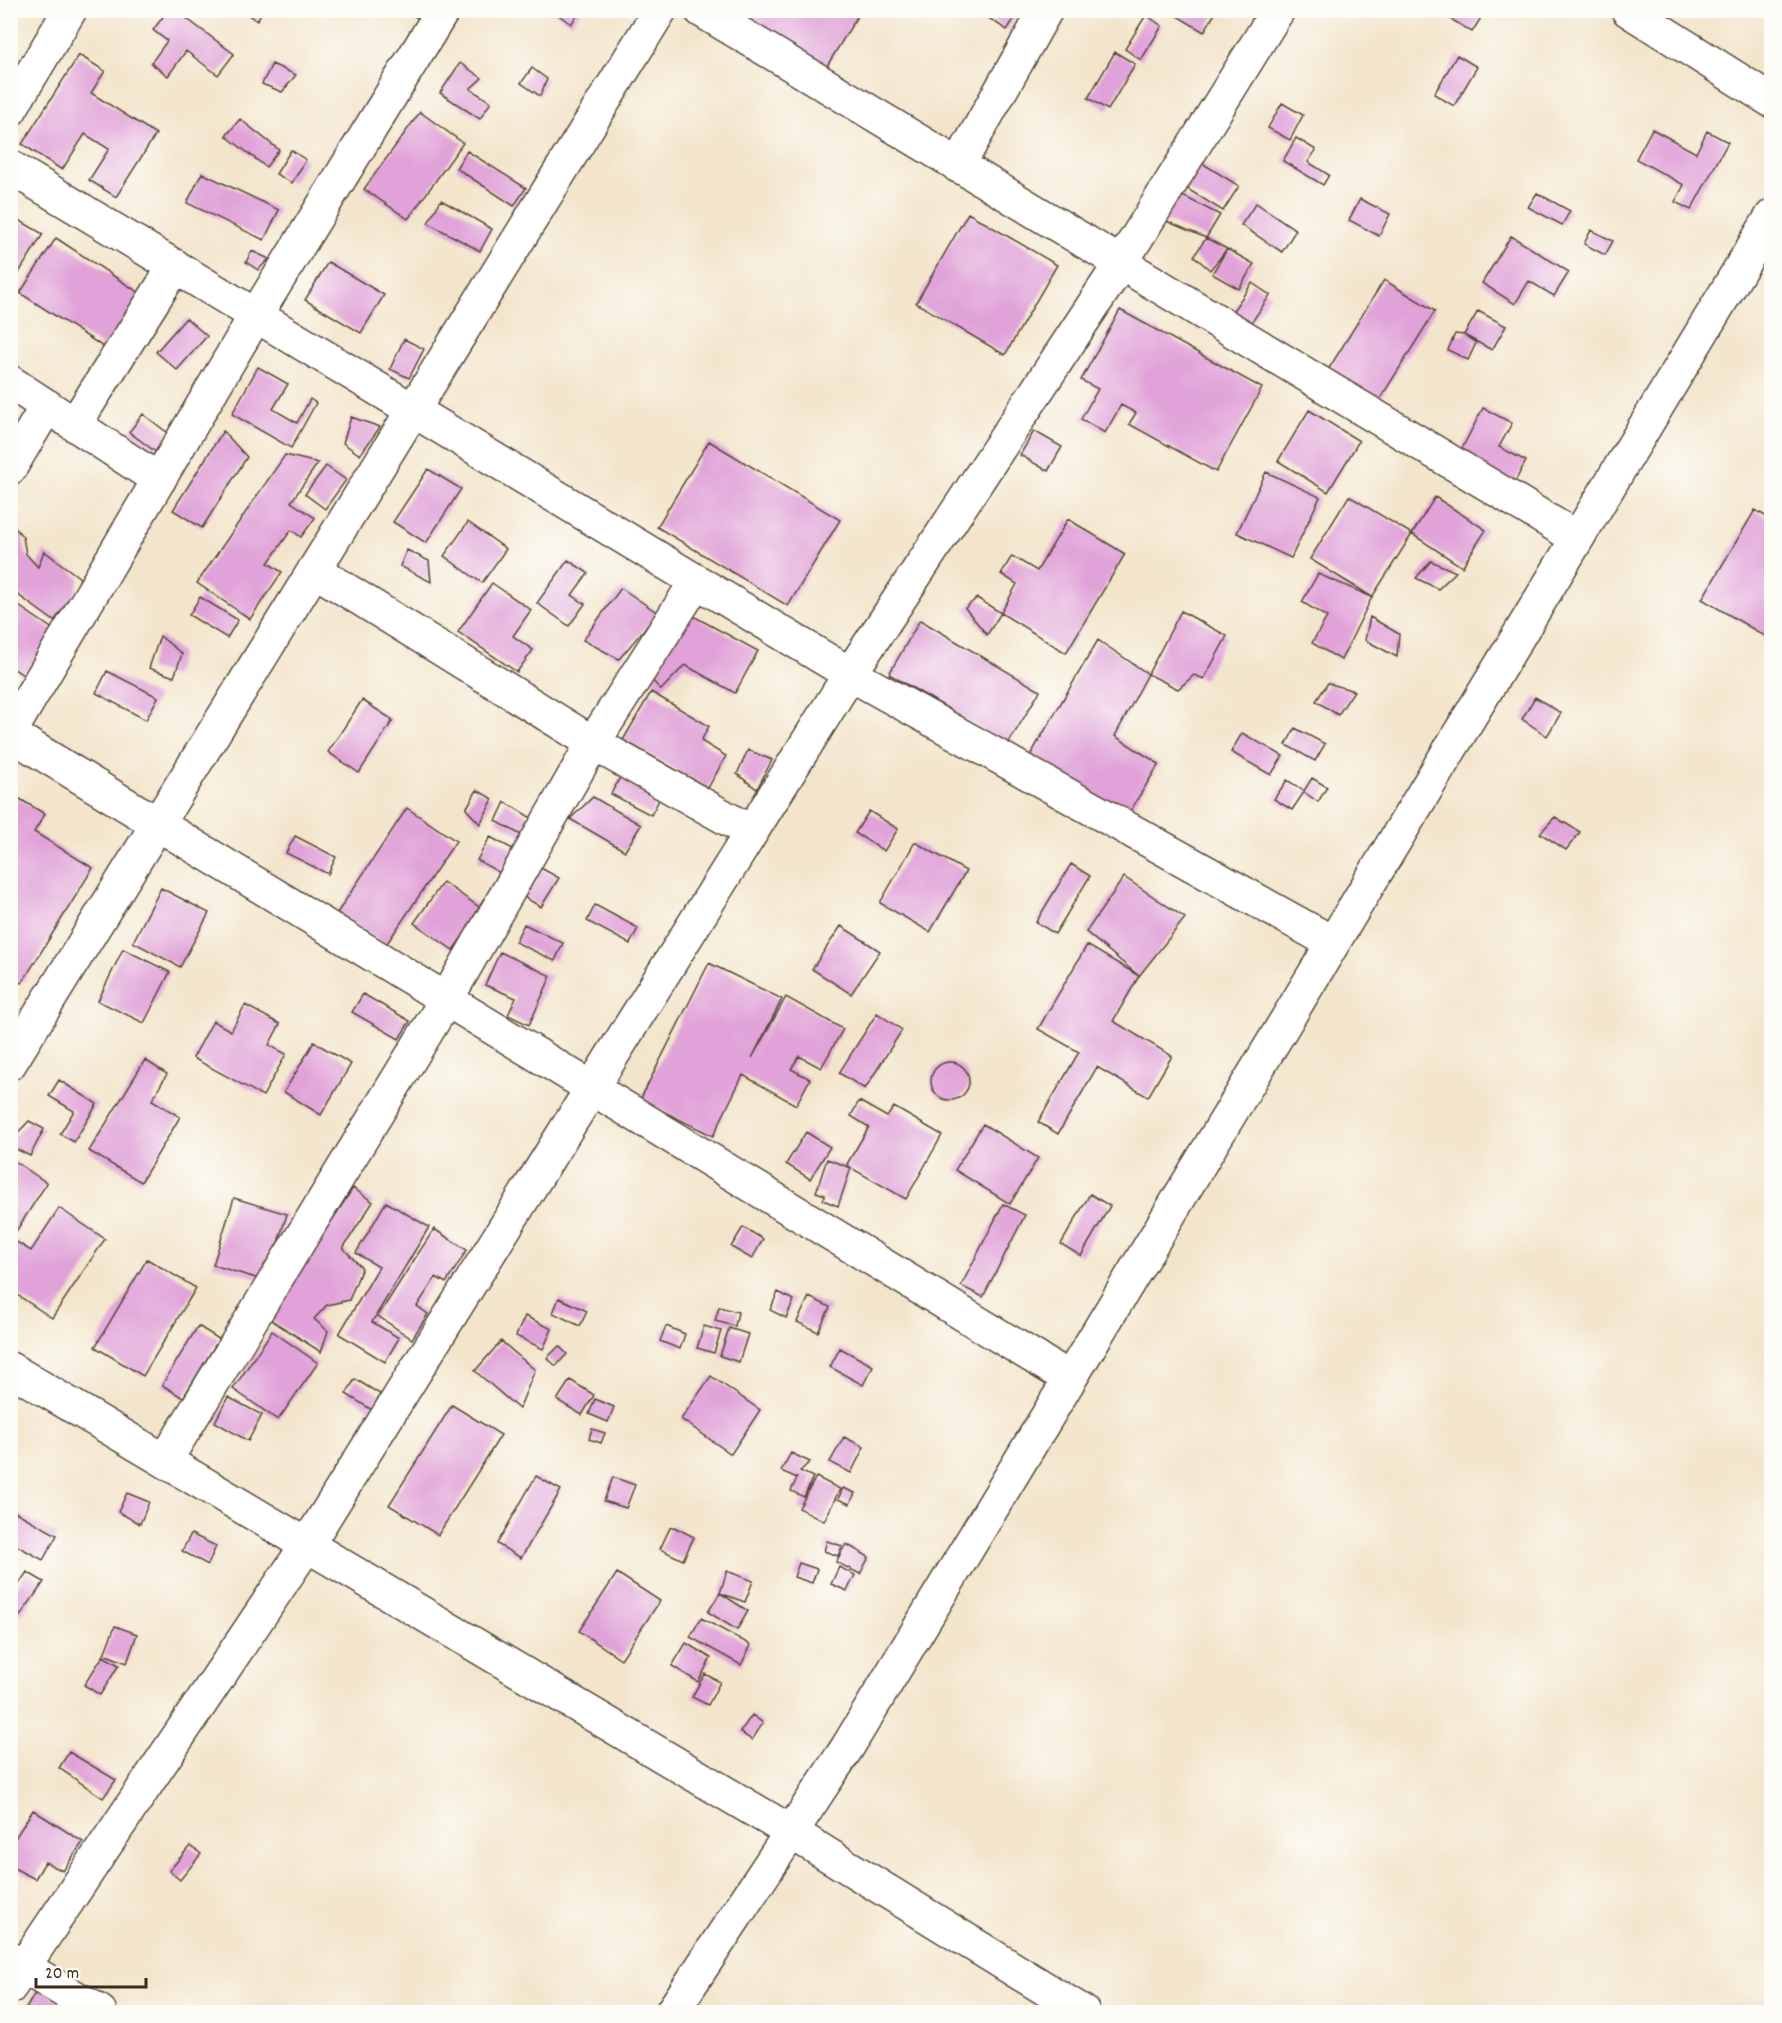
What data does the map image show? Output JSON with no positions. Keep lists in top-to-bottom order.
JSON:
{
  "scale_bar": "20 m"
}
